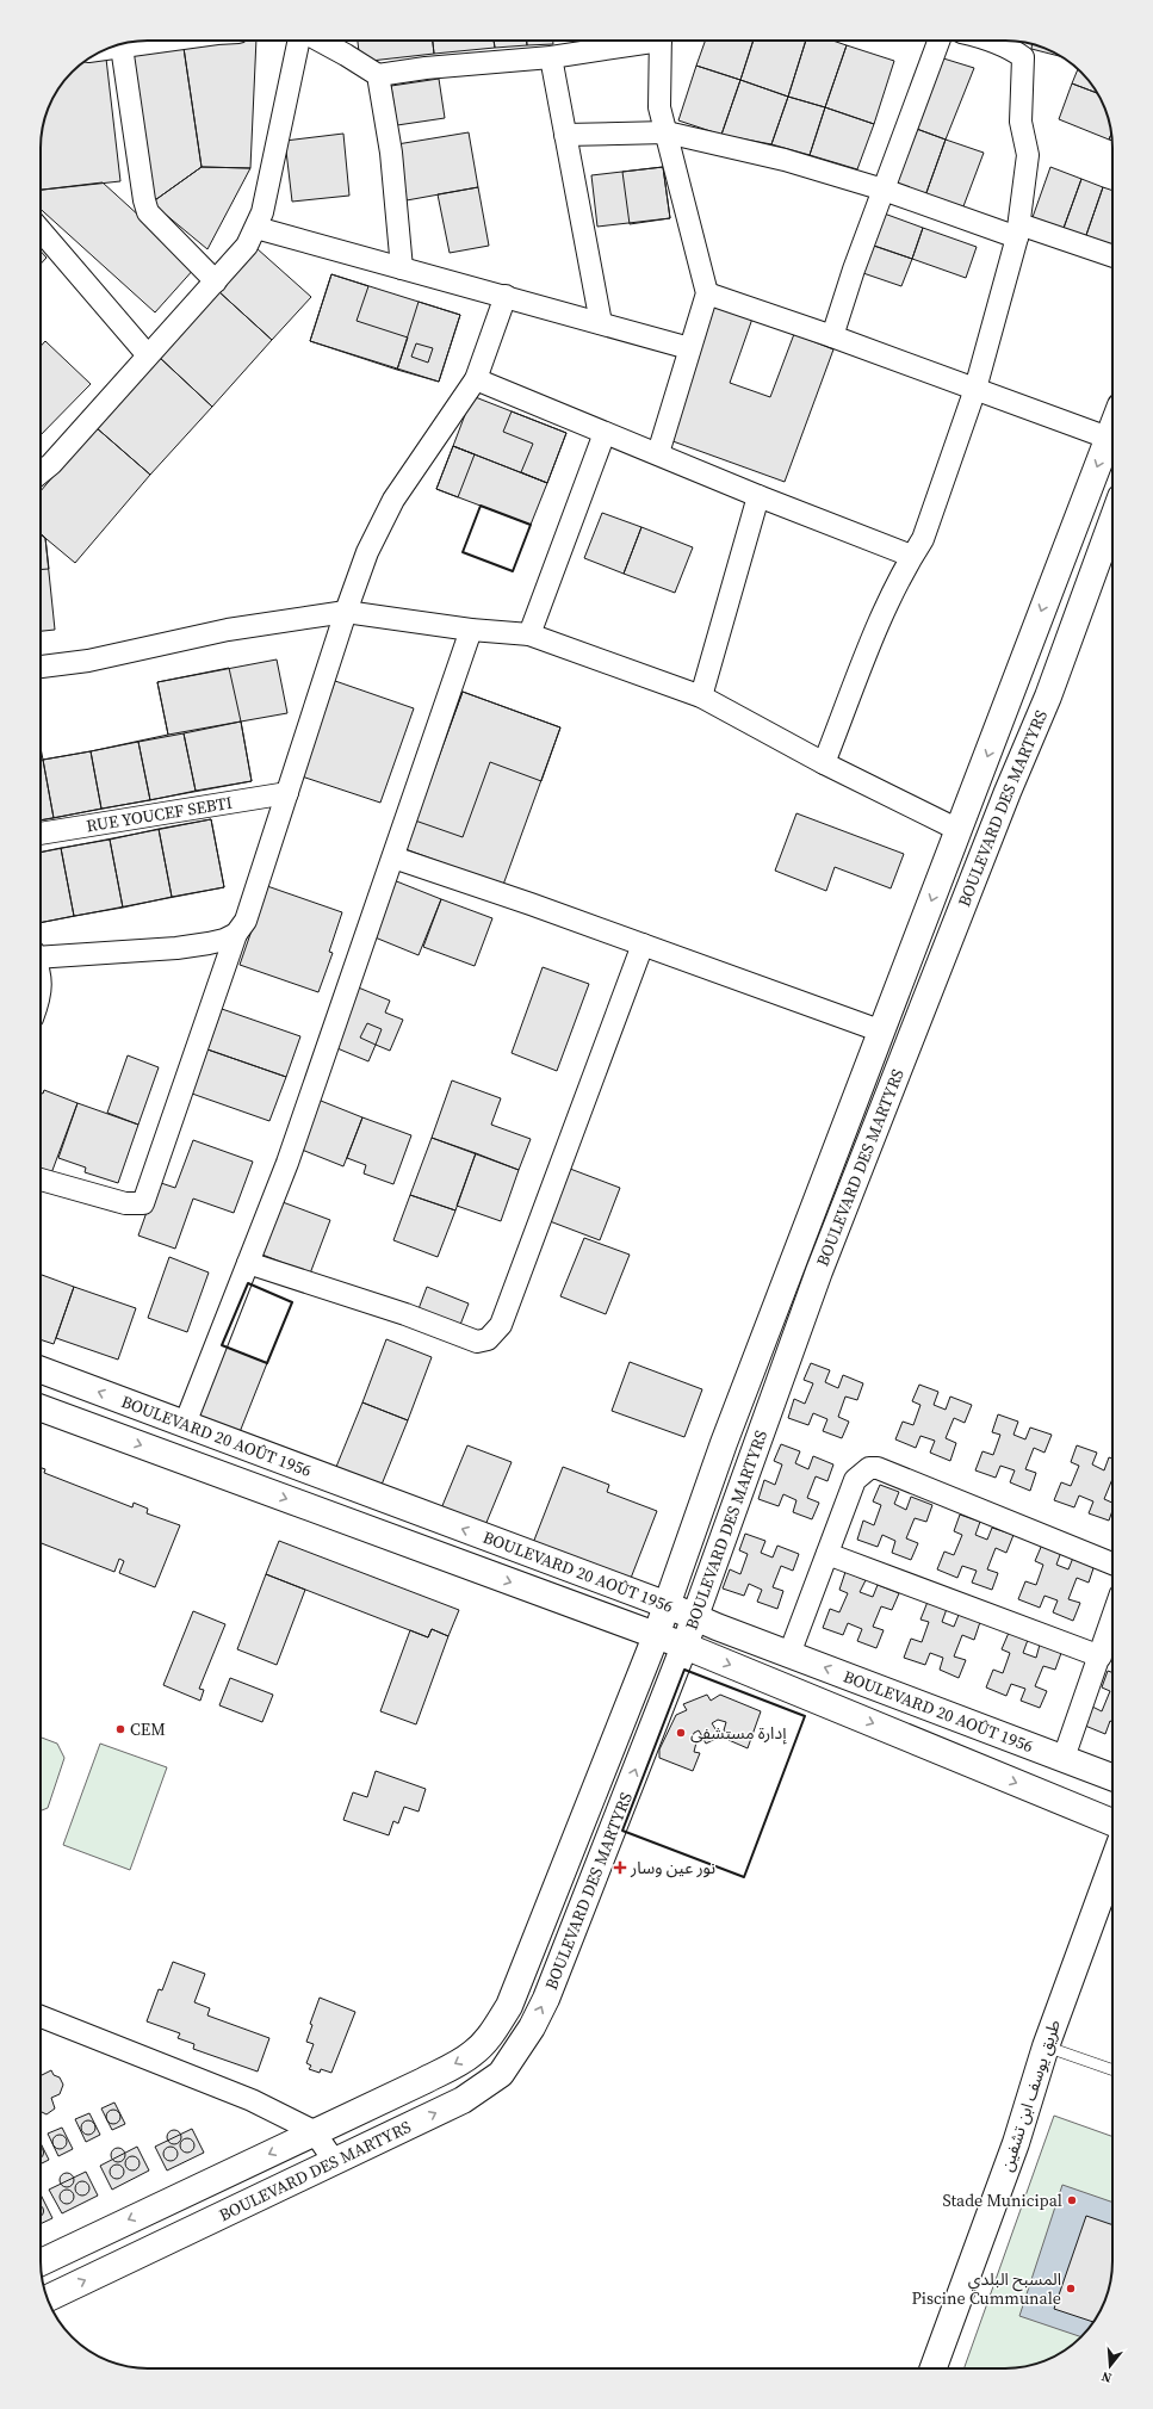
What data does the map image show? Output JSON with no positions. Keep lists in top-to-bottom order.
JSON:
{
  "streets": {
    "street": [
      "BOULEVARD DES MARTYRS",
      "RUE YOUCEF SEBTI",
      "BOULEVARD 20 AOÛT 1956",
      "طريق يوسف ابن تشفين"
    ]
  },
  "crossings": [
    ["BOULEVARD DES MARTYRS", "BOULEVARD 20 AOÛT 1956"]
  ],
  "places": {
    "other": [
      "CEM",
      "إدارة مستشفى",
      "Stade Municipal",
      "المسبح البلدي Piscine Cummunale"
    ],
    "health": ["نور عين وسار"]
  },
  "north": "bottom"
}
